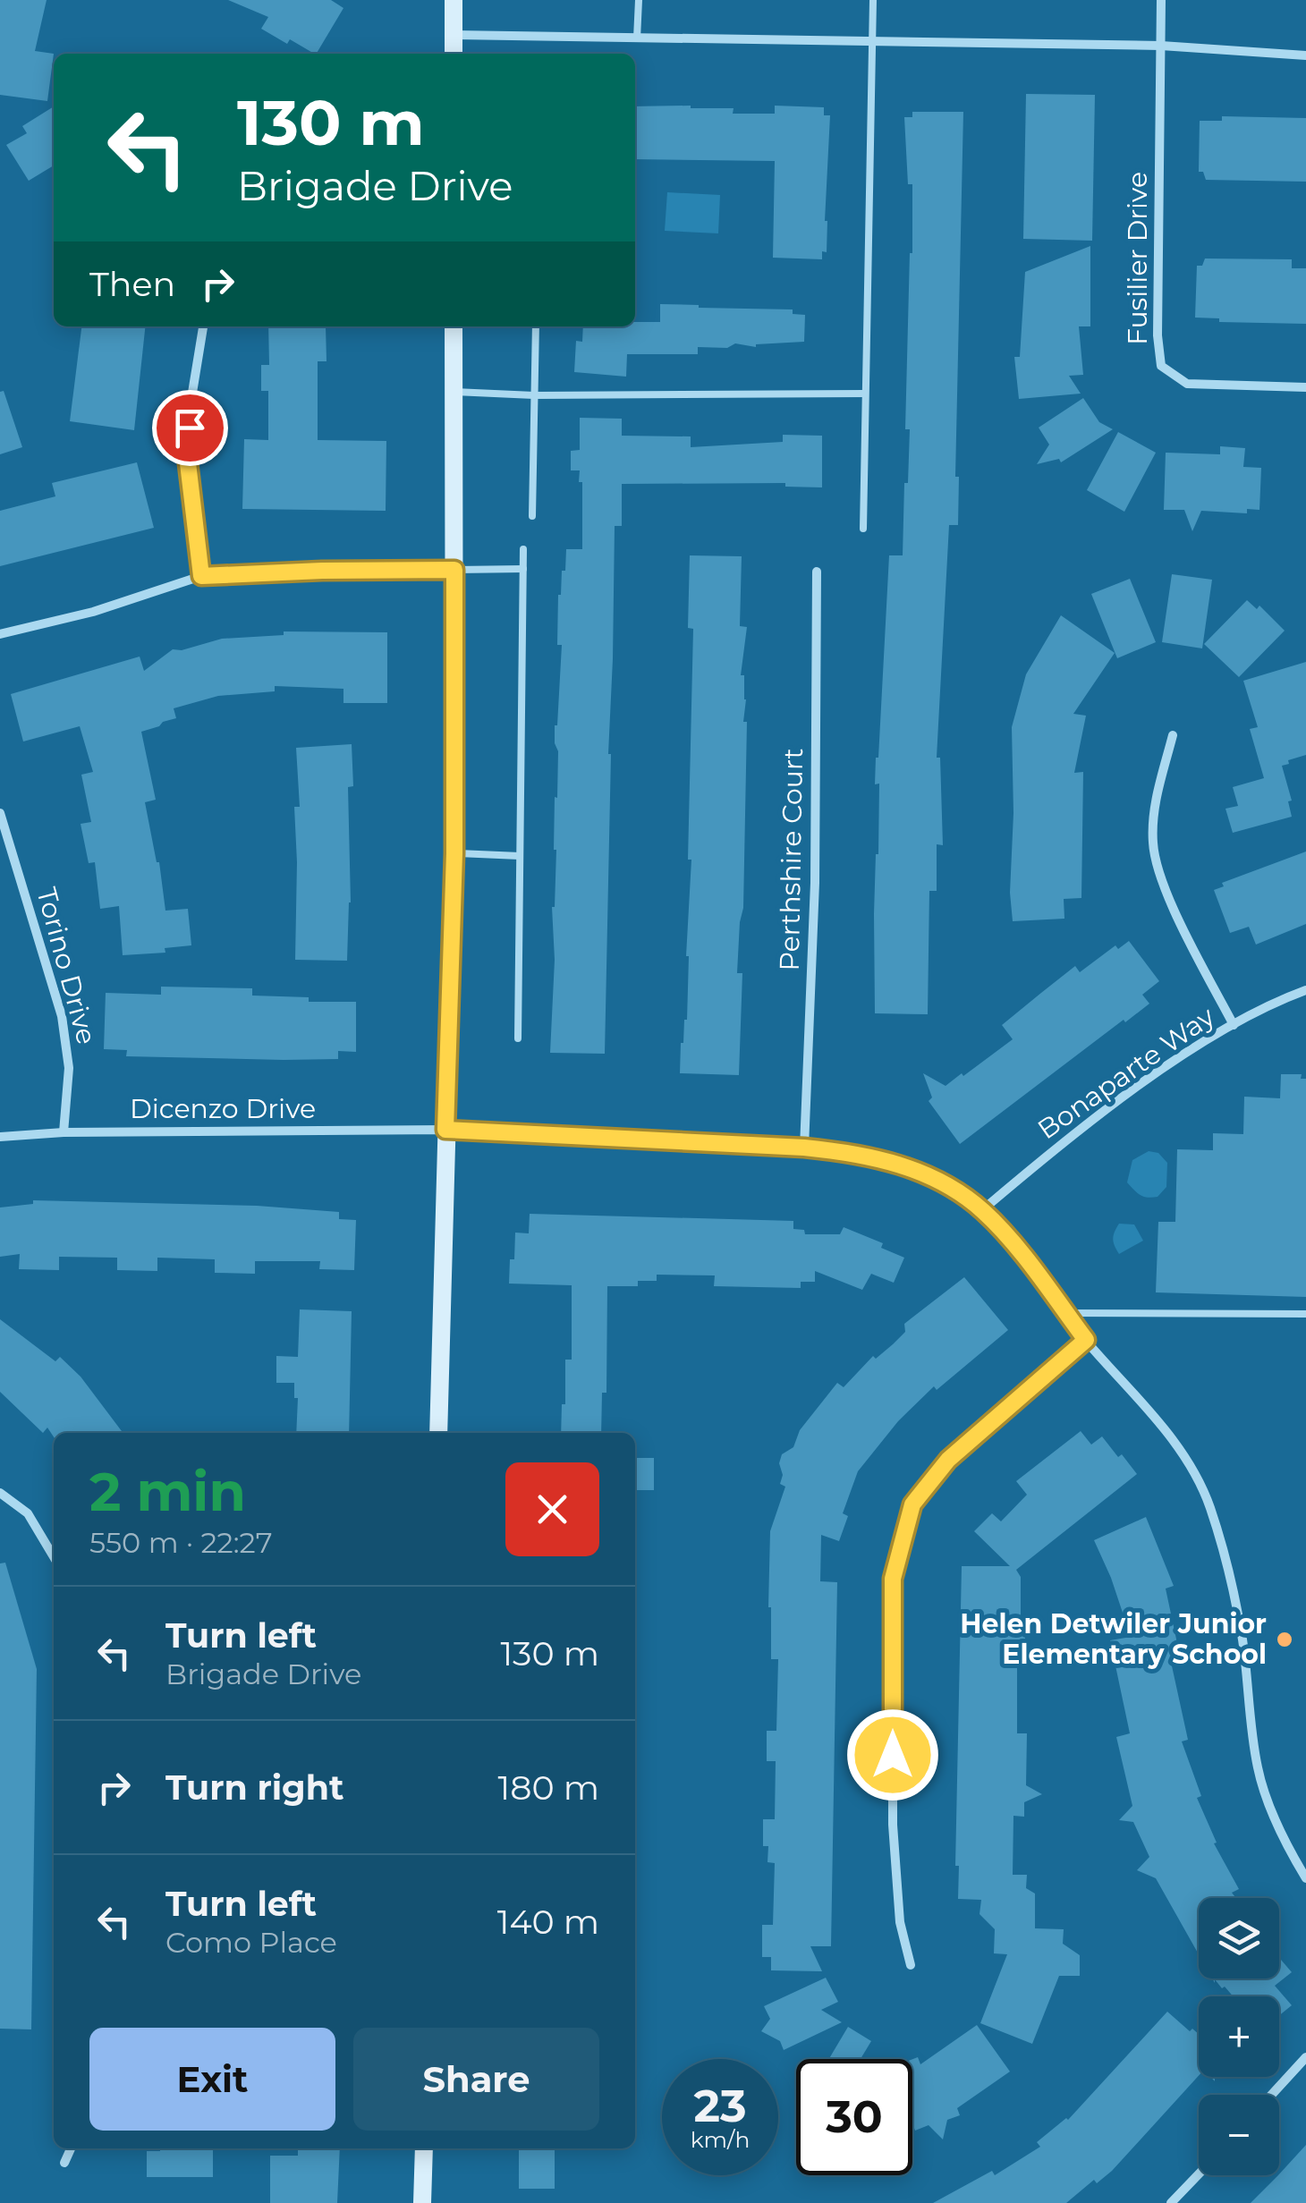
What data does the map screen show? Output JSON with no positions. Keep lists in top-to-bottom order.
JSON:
{
  "streets": {
    "street": [
      "Fusilier Drive",
      "Perthshire Court",
      "Torino Drive",
      "Bonaparte Way",
      "Dicenzo Drive"
    ]
  },
  "crossings": [
    ["Perthshire Court", "Dicenzo Drive"],
    ["Torino Drive", "Dicenzo Drive"],
    ["Bonaparte Way", "Dicenzo Drive"]
  ],
  "places": ["Helen Detwiler Junior Elementary School"],
  "page": {
    "turn": ["130 m", "Brigade Drive"],
    "then": "Then",
    "heading": ["2 min", "550 m · 22:27"],
    "list": [
      {
        "name": "Turn left",
        "note": "Brigade Drive",
        "value": "130 m"
      },
      {
        "name": "Turn right",
        "value": "180 m"
      },
      {
        "name": "Turn left",
        "note": "Como Place",
        "value": "140 m"
      }
    ],
    "map_buttons": ["+", "−"],
    "buttons": ["Exit", "Share"],
    "speed": "23 km/h",
    "limit": "30"
  }
}
